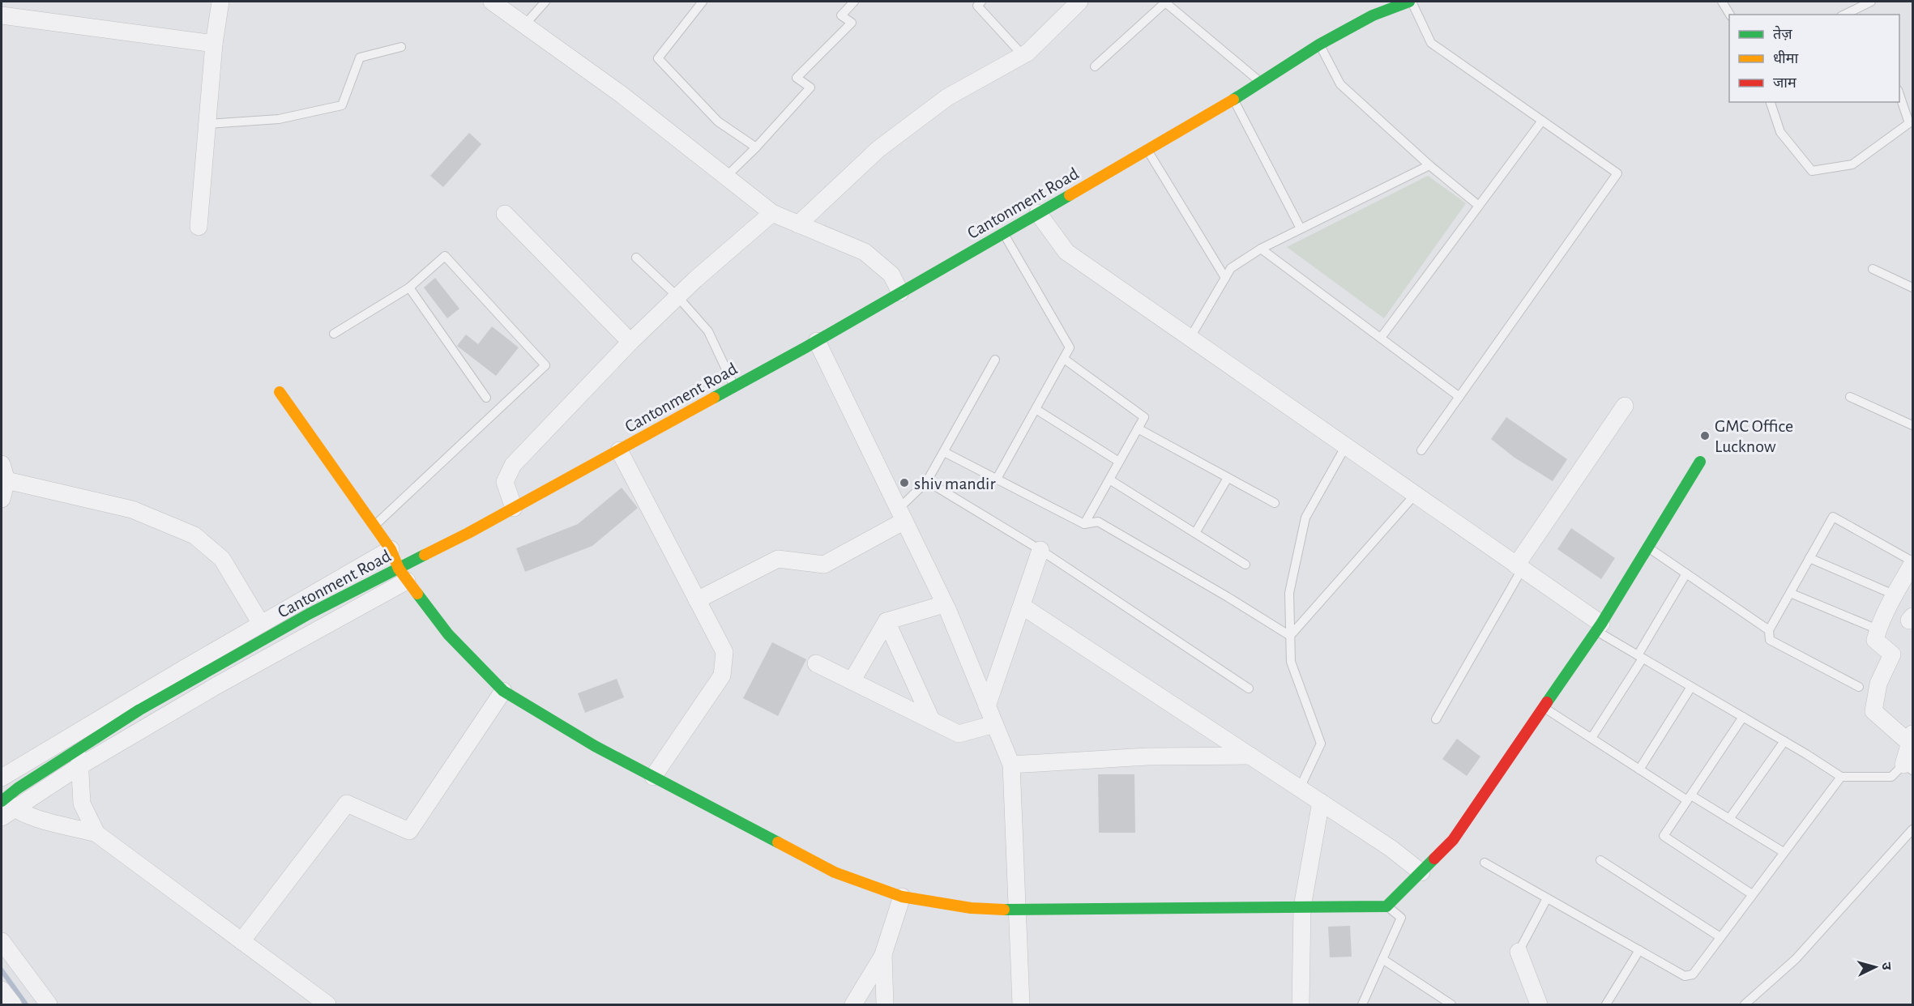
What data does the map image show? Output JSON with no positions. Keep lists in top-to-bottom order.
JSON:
{
  "streets": {
    "street": ["Cantonment Road"]
  },
  "places": ["GMC Office Lucknow", "shiv mandir"],
  "legend": ["तेज़", "धीमा", "जाम"],
  "north": "right"
}
